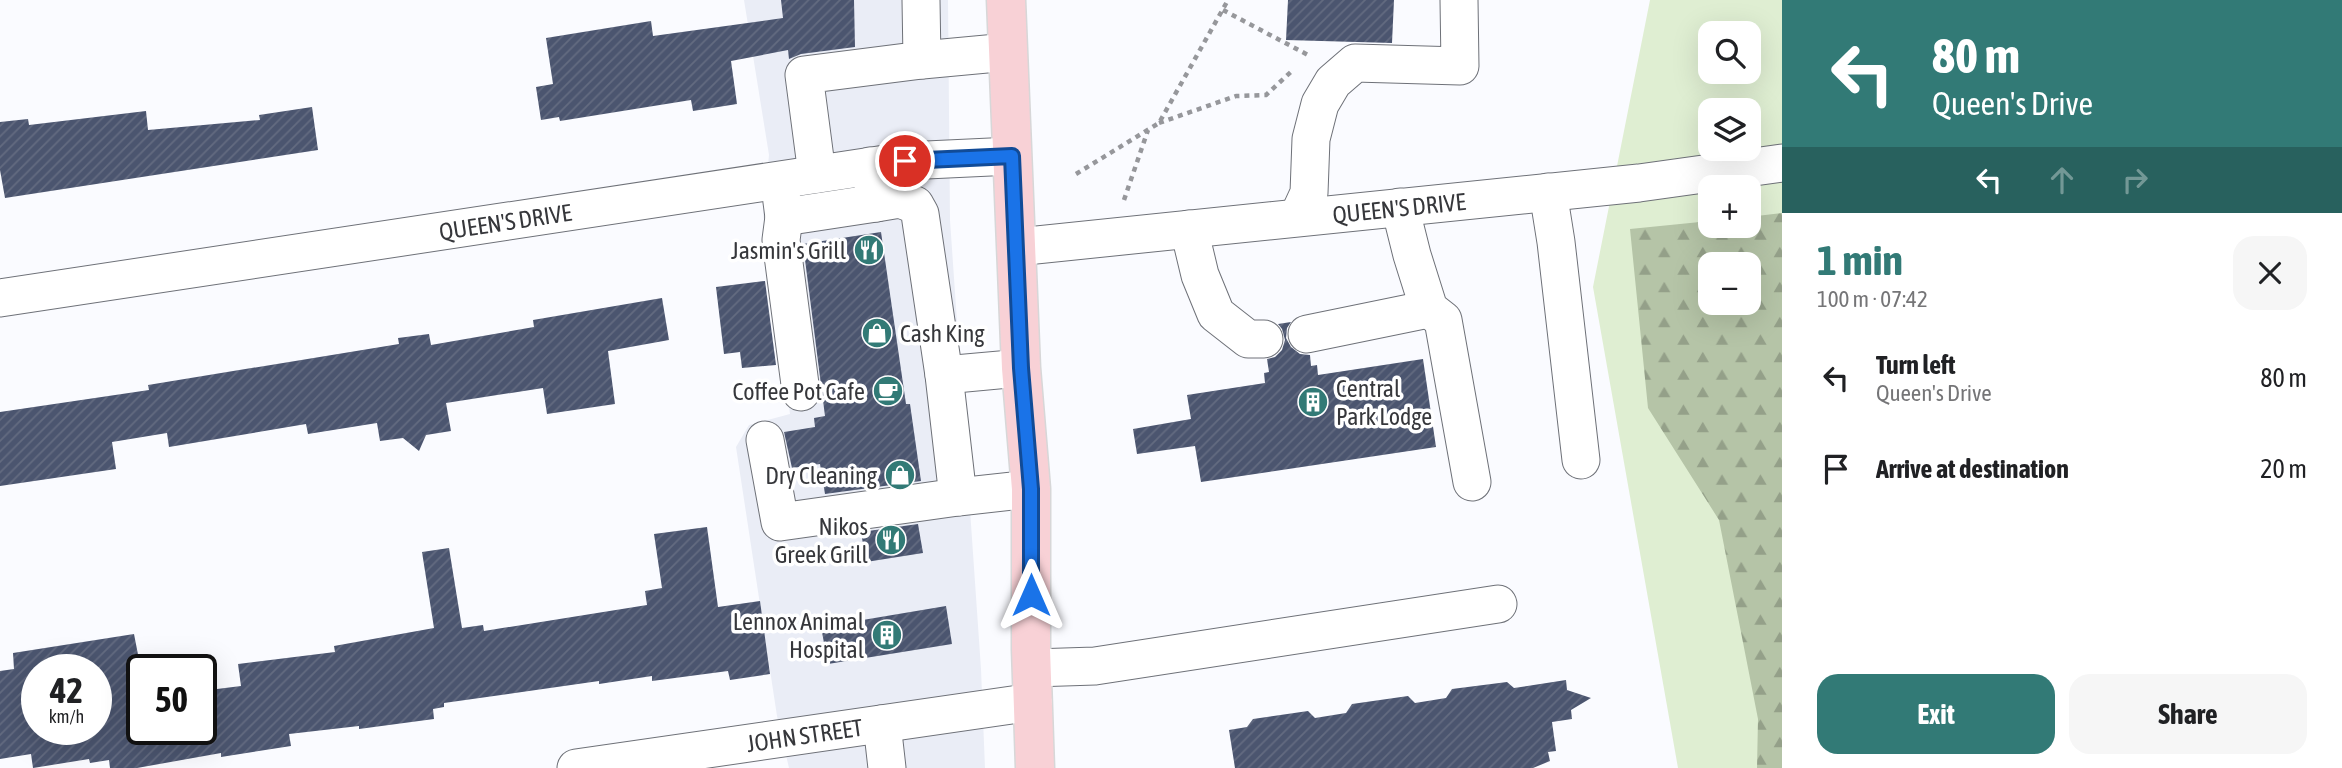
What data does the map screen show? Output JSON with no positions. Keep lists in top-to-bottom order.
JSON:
{
  "streets": {
    "street": ["QUEEN'S DRIVE", "JOHN STREET"]
  },
  "places": {
    "restaurant": ["Jasmin's Grill", "Nikos Greek Grill"],
    "shop": ["Cash King", "Dry Cleaning"],
    "cafe": ["Coffee Pot Cafe"],
    "building": ["Central Park Lodge", "Lennox Animal Hospital"]
  },
  "page": {
    "turn": ["80 m", "Queen's Drive"],
    "map_buttons": ["+", "−"],
    "heading": ["1 min", "100 m · 07:42"],
    "list": [
      {
        "name": "Turn left",
        "note": "Queen's Drive",
        "value": "80 m"
      },
      {
        "name": "Arrive at destination",
        "value": "20 m"
      }
    ],
    "speed": "42 km/h",
    "limit": "50",
    "buttons": ["Exit", "Share"]
  }
}
